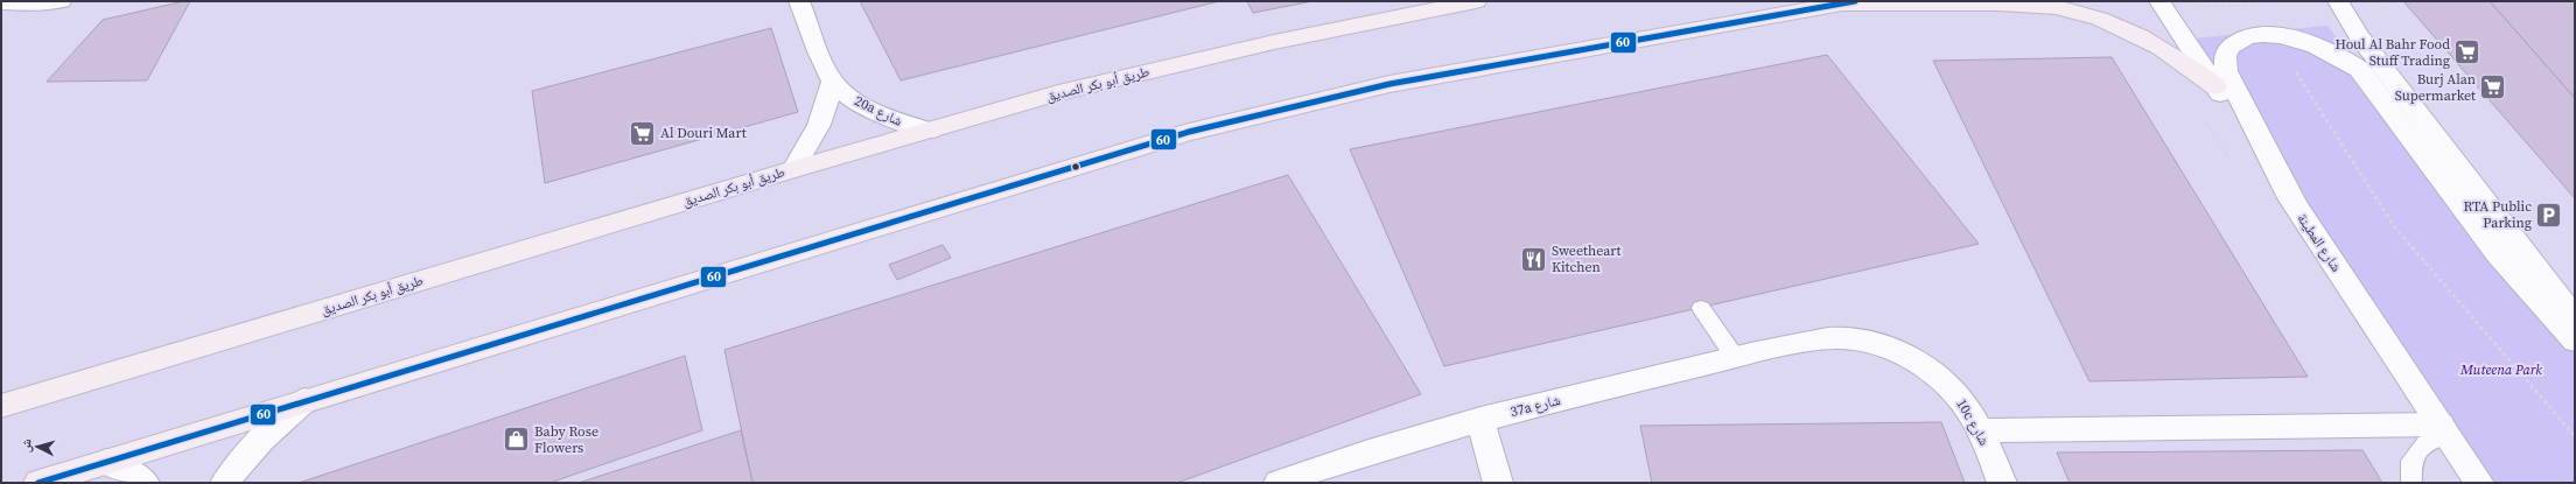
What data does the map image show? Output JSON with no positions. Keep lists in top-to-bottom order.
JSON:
{
  "streets": {
    "main road": ["طريق أبو بكر الصديق"],
    "street": [
      "20a شارع",
      "شارع المطينة",
      "37a شارع",
      "10c شارع"
    ]
  },
  "crossings": [
    ["طريق أبو بكر الصديق", "20a شارع"],
    ["37a شارع", "10c شارع"]
  ],
  "parks": ["Muteena Park"],
  "places": {
    "supermarket": ["Houl Al Bahr Food Stuff Trading", "Burj Alan Supermarket", "Al Douri Mart"],
    "parking": ["RTA Public Parking"],
    "restaurant": ["Sweetheart Kitchen"],
    "shop": ["Baby Rose Flowers"]
  },
  "lines": ["transit line 60"],
  "north": "left"
}
